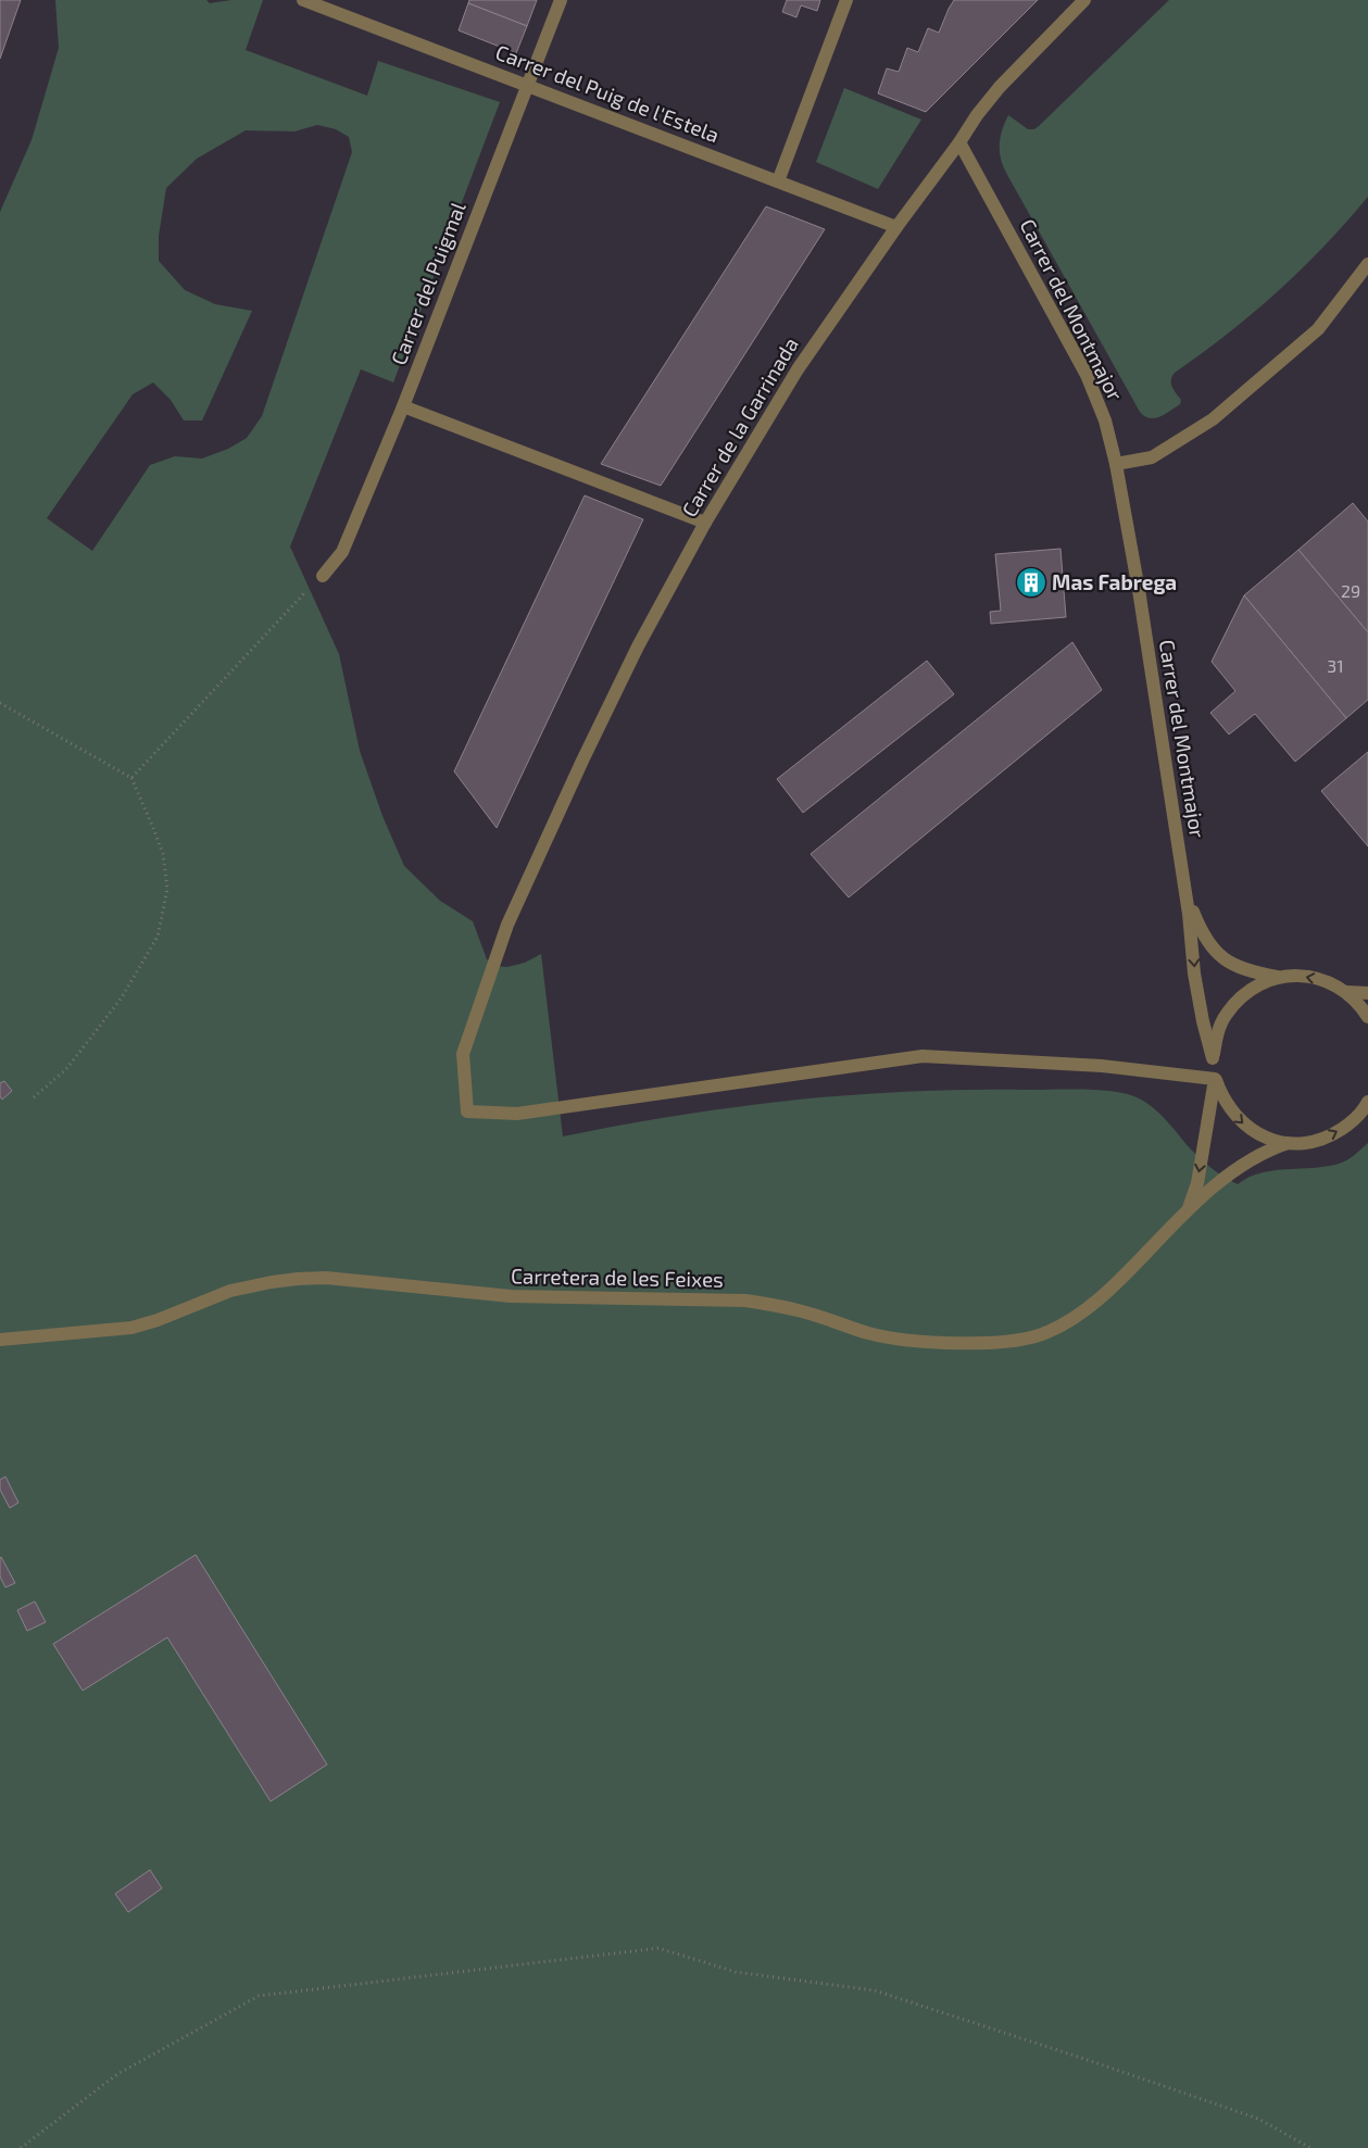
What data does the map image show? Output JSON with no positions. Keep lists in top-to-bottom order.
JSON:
{
  "streets": {
    "street": [
      "Carrer del Puig de l'Estela",
      "Carrer del Puigmal",
      "Carrer del Montmajor",
      "Carrer de la Garrinada",
      "Carretera de les Feixes"
    ]
  },
  "crossings": [
    ["Carrer del Puig de l'Estela", "Carrer del Puigmal"],
    ["Carrer del Puig de l'Estela", "Carrer de la Garrinada"],
    ["Carrer del Montmajor", "Carrer de la Garrinada"],
    ["Carrer de la Garrinada", "Carretera de les Feixes"]
  ],
  "places": {
    "building": ["Mas Fabrega"]
  },
  "house_numbers": ["29", "31"]
}
